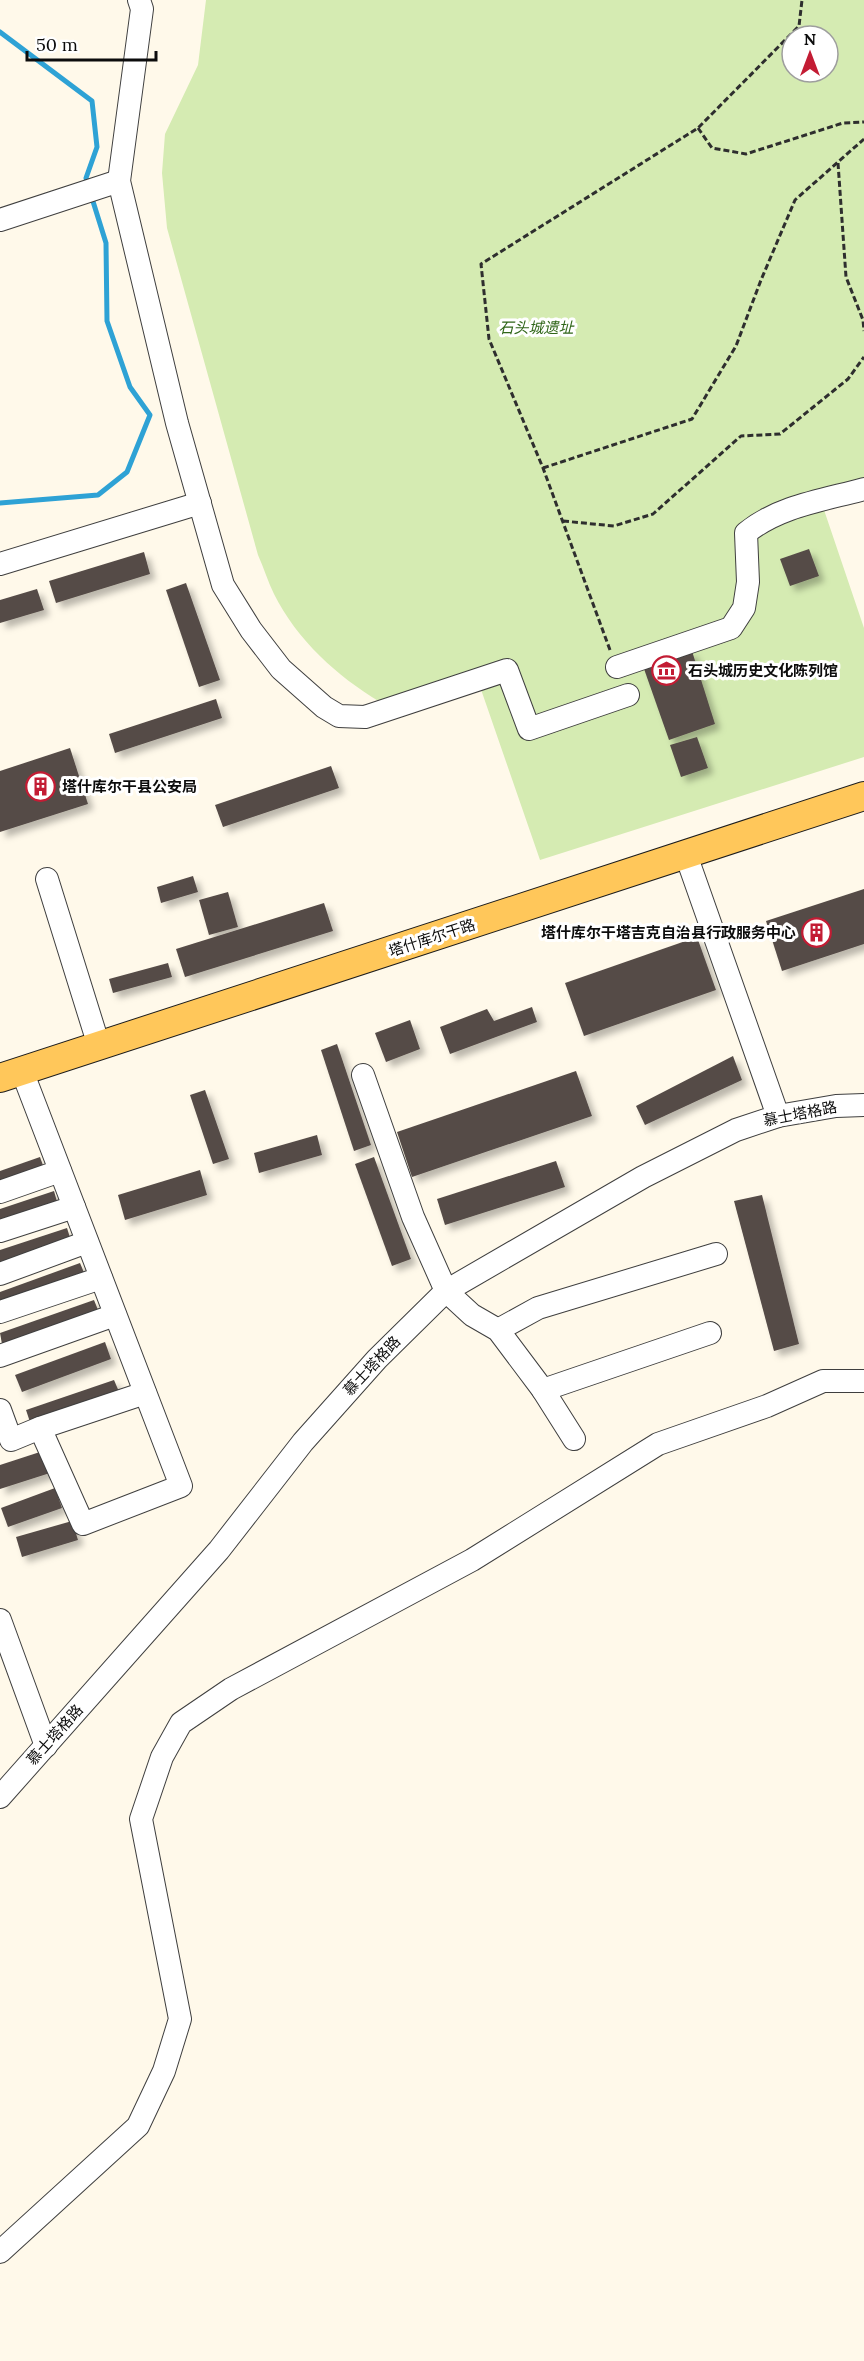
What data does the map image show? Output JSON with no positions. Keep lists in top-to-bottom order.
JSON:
{
  "streets": {
    "main road": ["塔什库尔干路"],
    "street": ["慕士塔格路"]
  },
  "parks": ["石头城遗址"],
  "places": {
    "museum": ["石头城历史文化陈列馆"],
    "building": ["塔什库尔干县公安局", "塔什库尔干塔吉克自治县行政服务中心"]
  },
  "scale_bar": "50 m",
  "north": "top"
}
